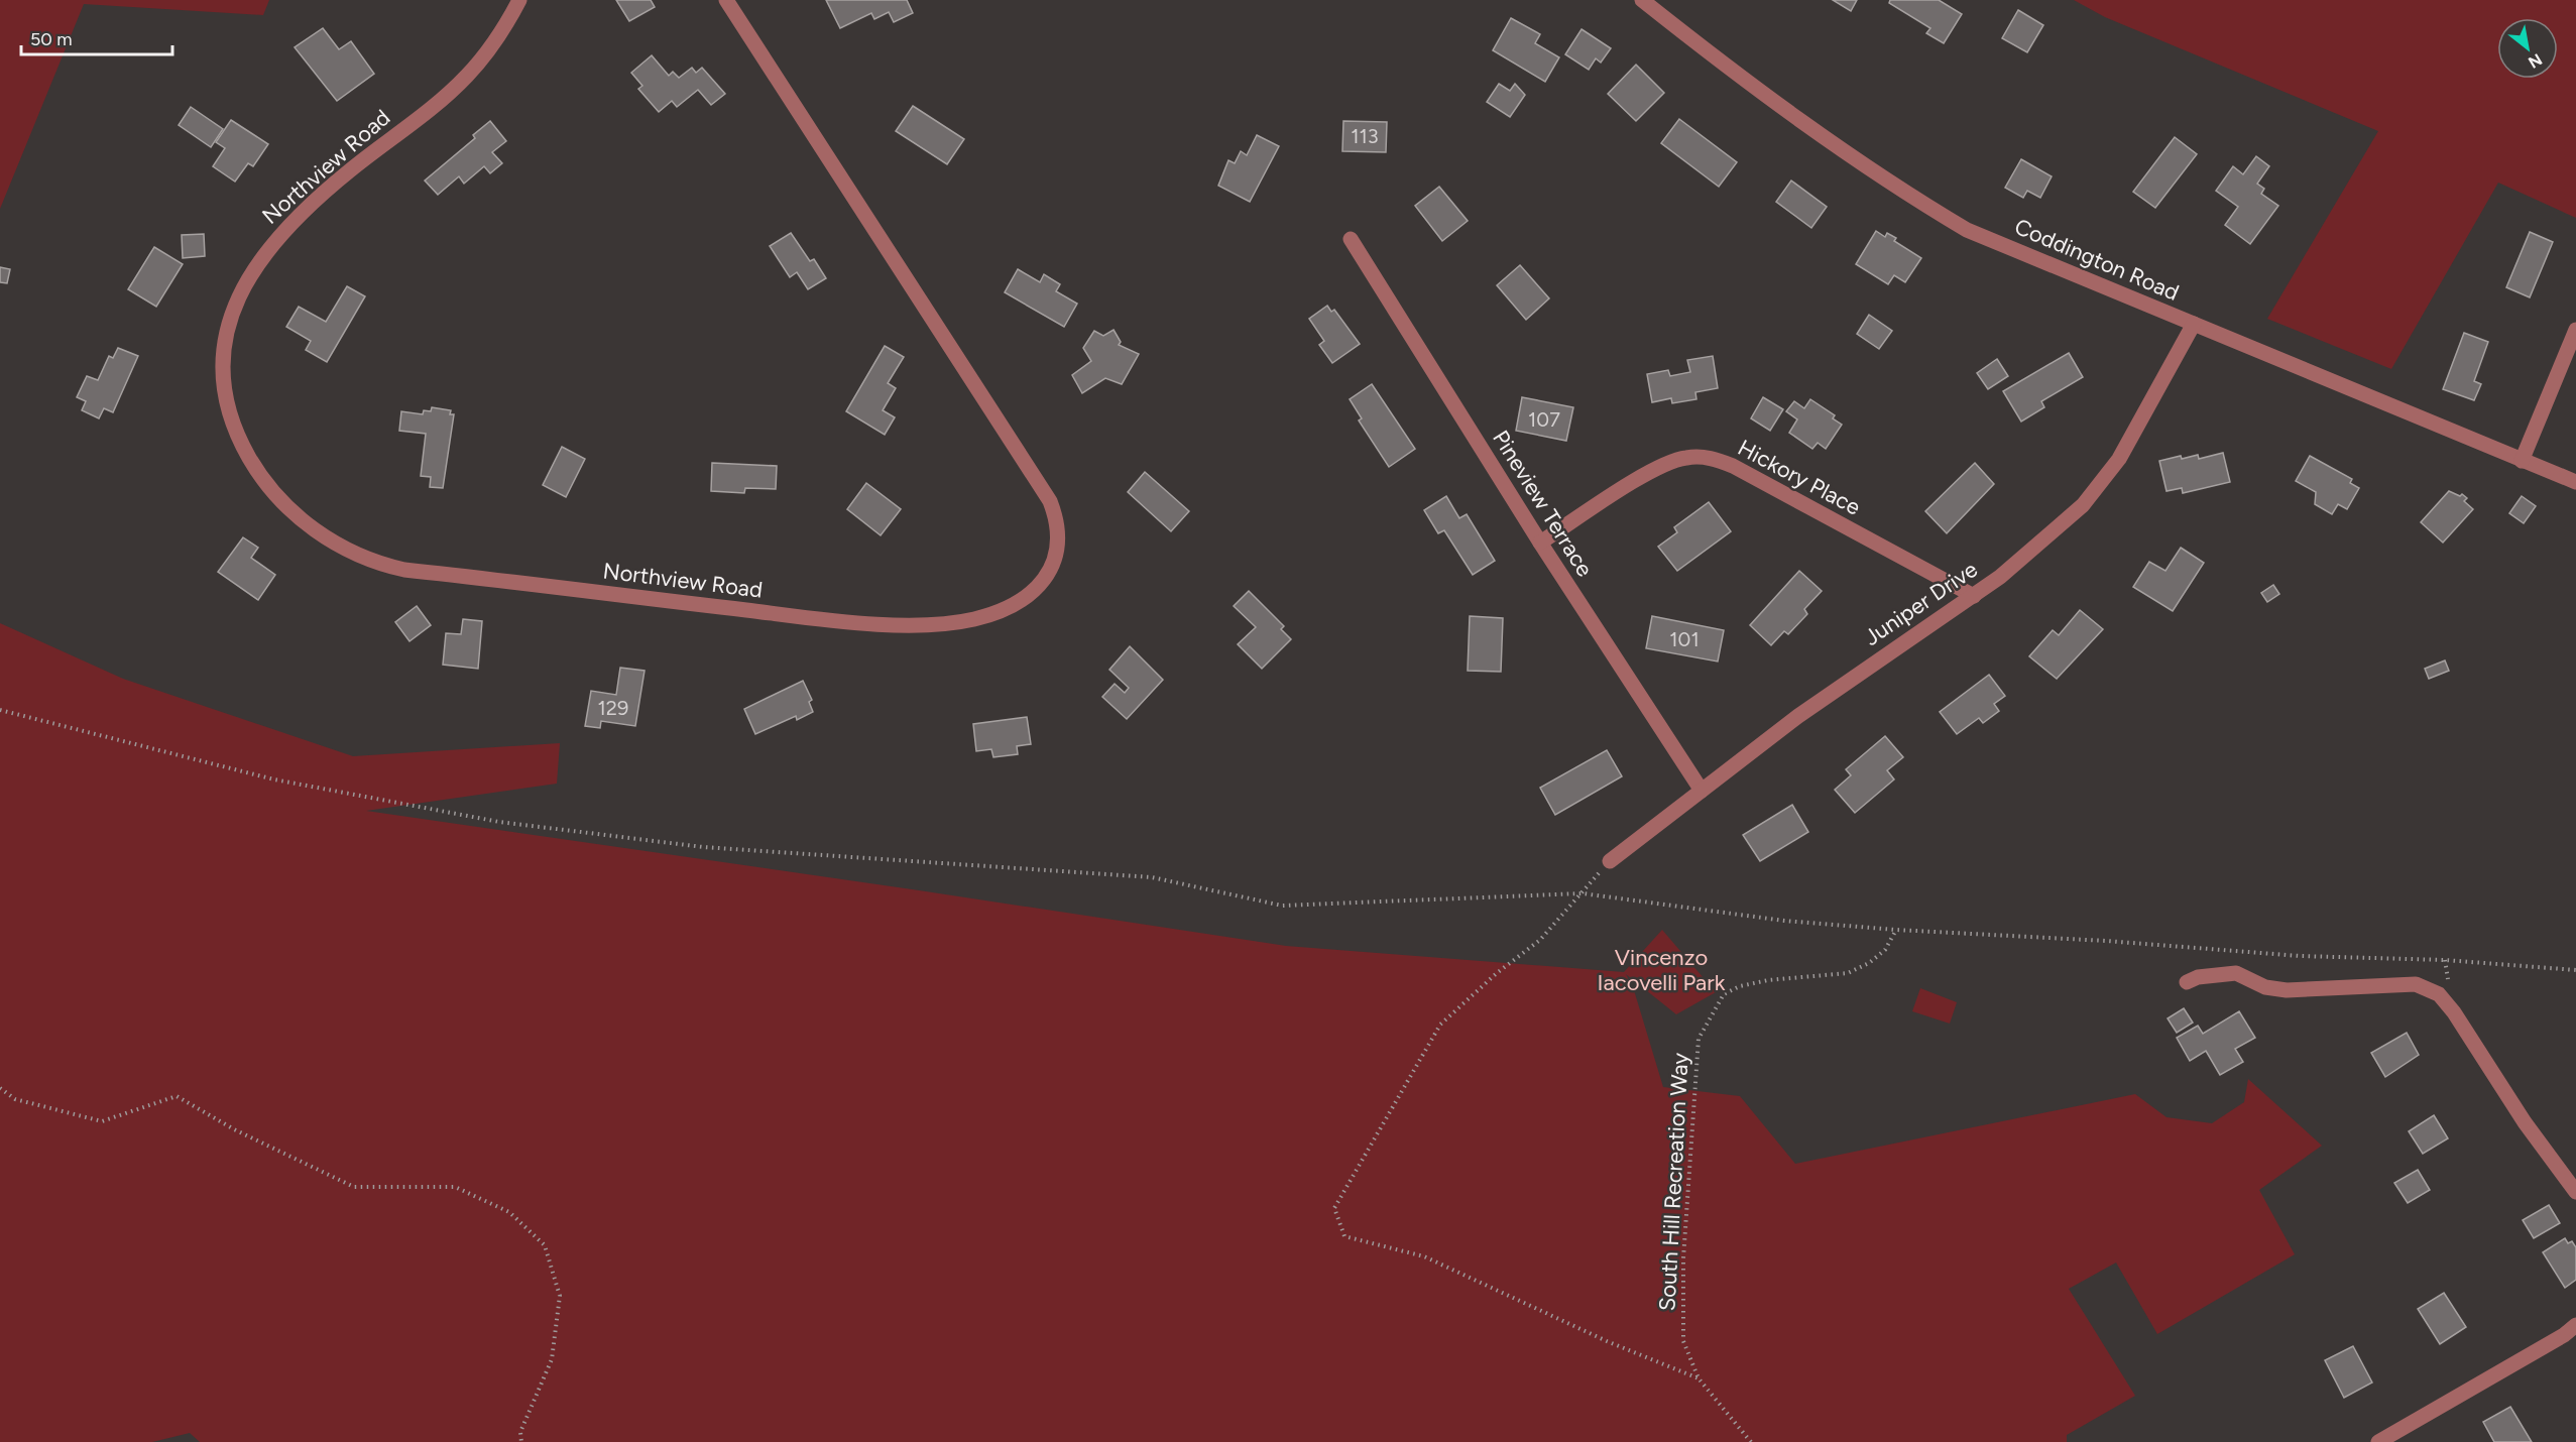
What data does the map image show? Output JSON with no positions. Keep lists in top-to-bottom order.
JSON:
{
  "streets": {
    "street": [
      "Northview Road",
      "Coddington Road",
      "Hickory Place",
      "Pineview Terrace",
      "Juniper Drive"
    ],
    "path": ["South Hill Recreation Way"]
  },
  "crossings": [
    ["Coddington Road", "Juniper Drive"],
    ["Hickory Place", "Pineview Terrace"],
    ["Hickory Place", "Juniper Drive"],
    ["Pineview Terrace", "Juniper Drive"]
  ],
  "parks": ["Vincenzo Iacovelli Park"],
  "house_numbers": [
    "113",
    "107",
    "101",
    "129"
  ],
  "scale_bar": "50 m",
  "north": "bottom right"
}
